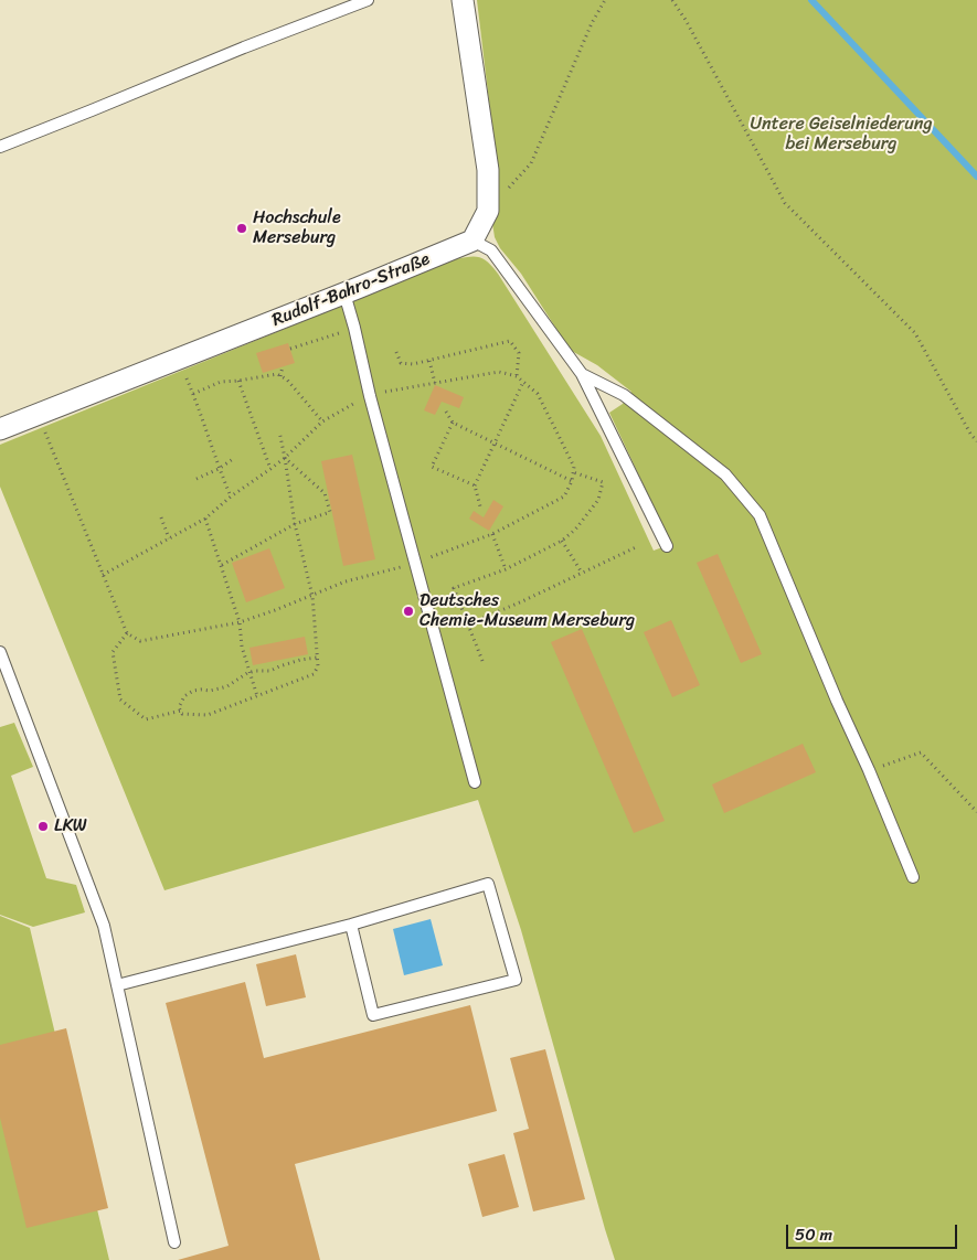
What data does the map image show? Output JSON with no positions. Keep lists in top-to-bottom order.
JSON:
{
  "streets": {
    "street": ["Rudolf-Bahro-Straße"]
  },
  "parks": ["Untere Geiselniederung bei Merseburg"],
  "places": ["Hochschule Merseburg", "Deutsches Chemie-Museum Merseburg", "LKW"],
  "scale_bar": "50 m"
}
